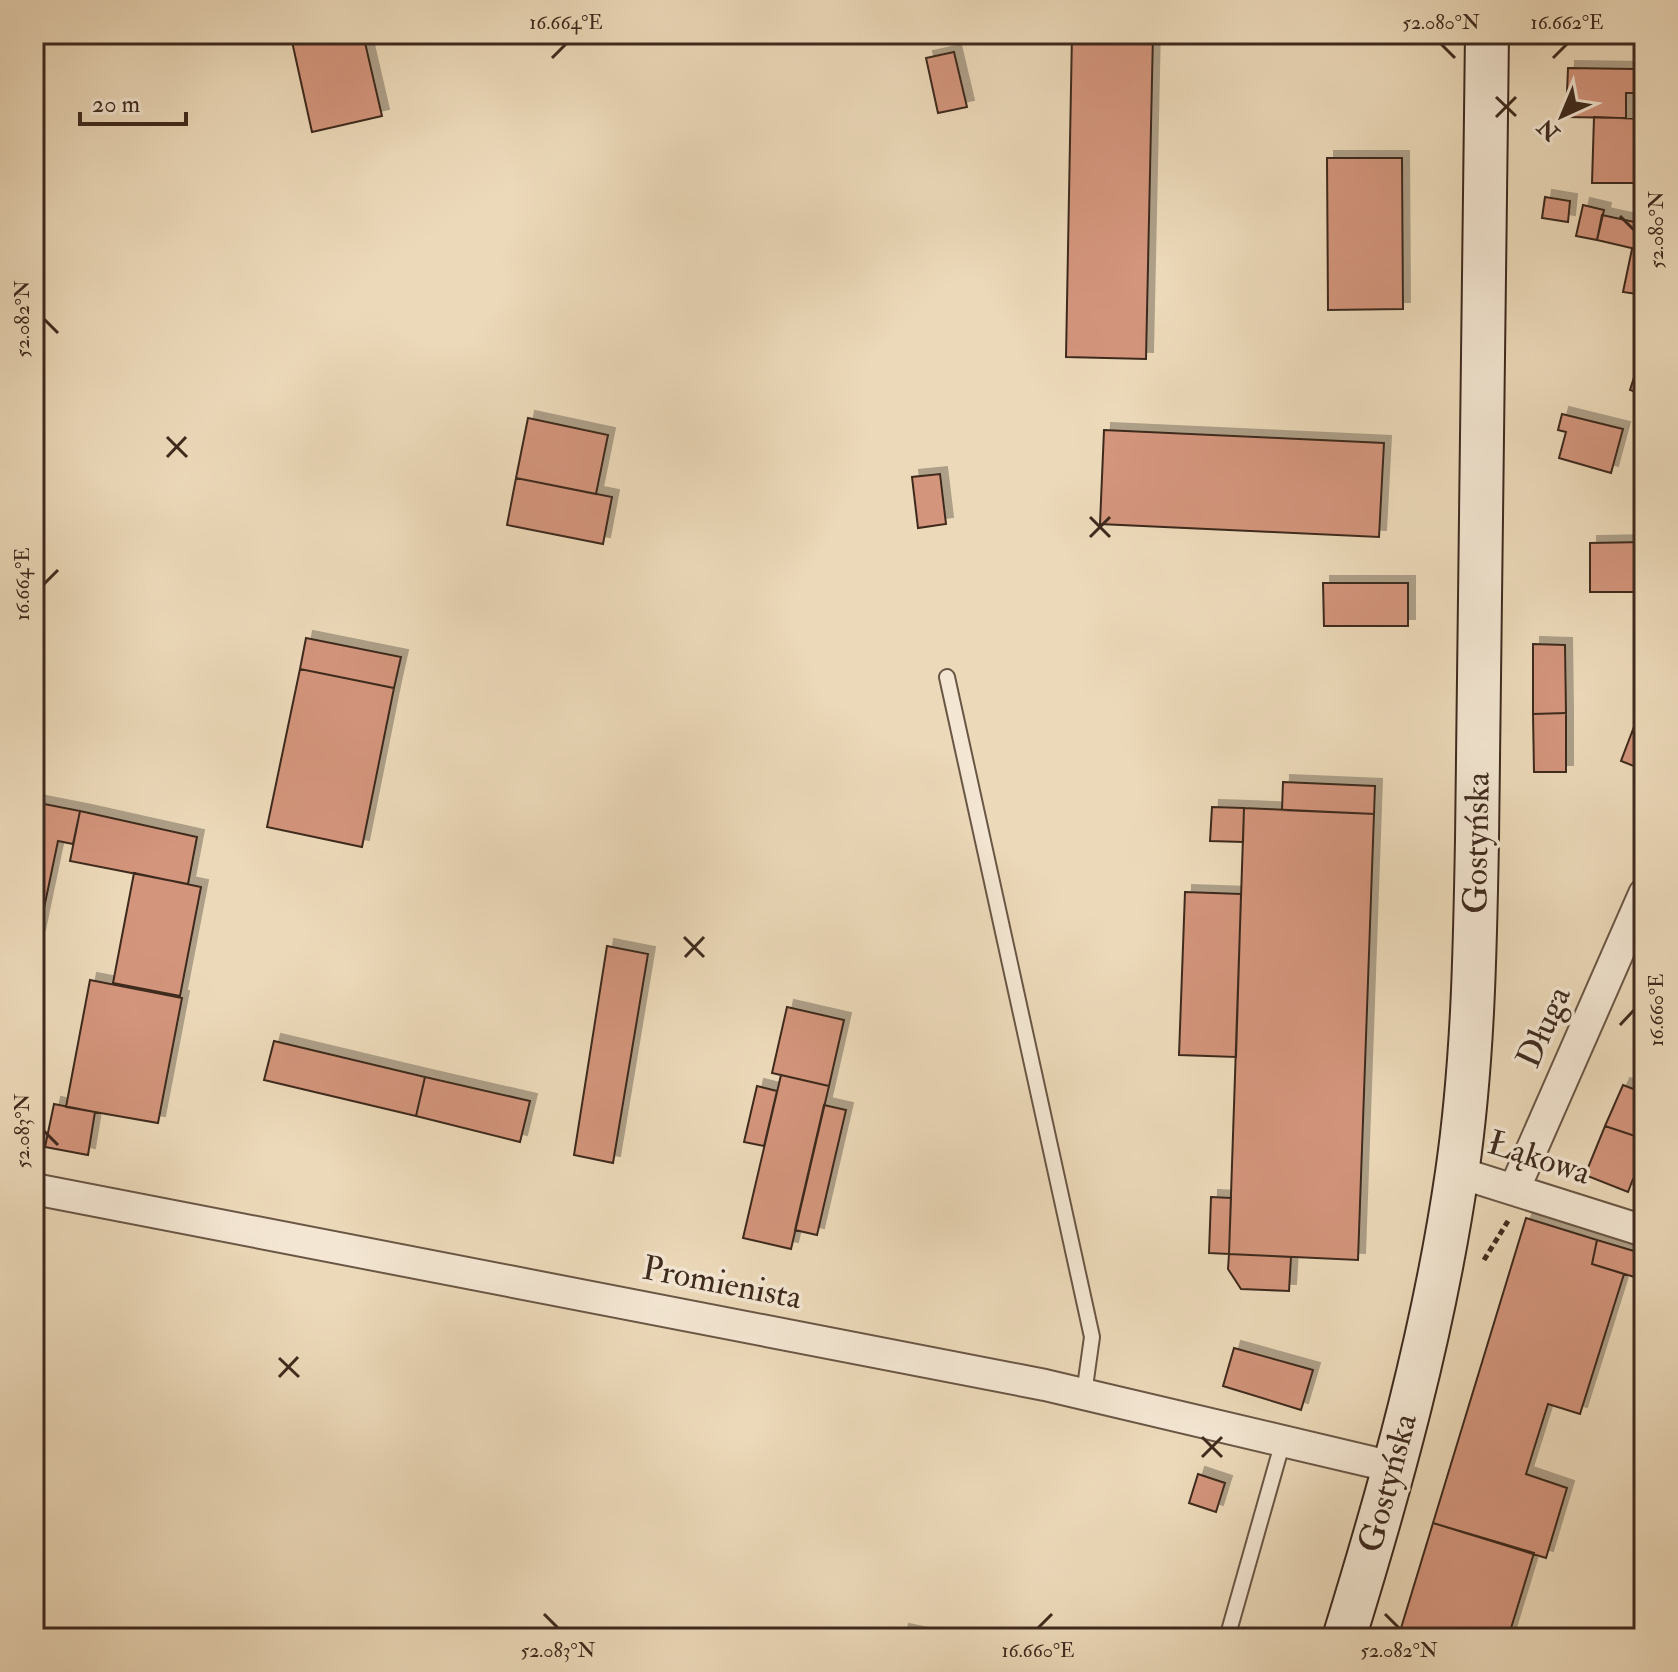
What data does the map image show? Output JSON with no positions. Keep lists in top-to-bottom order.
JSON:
{
  "streets": {
    "main road": ["Gostyńska"],
    "street": ["Długa", "Łąkowa", "Promienista"]
  },
  "crossings": [
    ["Gostyńska", "Łąkowa"],
    ["Gostyńska", "Promienista"],
    ["Długa", "Łąkowa"]
  ],
  "scale_bar": "20 m",
  "north": "bottom left",
  "coordinates": [
    "16.664°E",
    "52.080°N",
    "16.662°E",
    "52.082°N",
    "16.660°E",
    "52.083°N"
  ]
}
